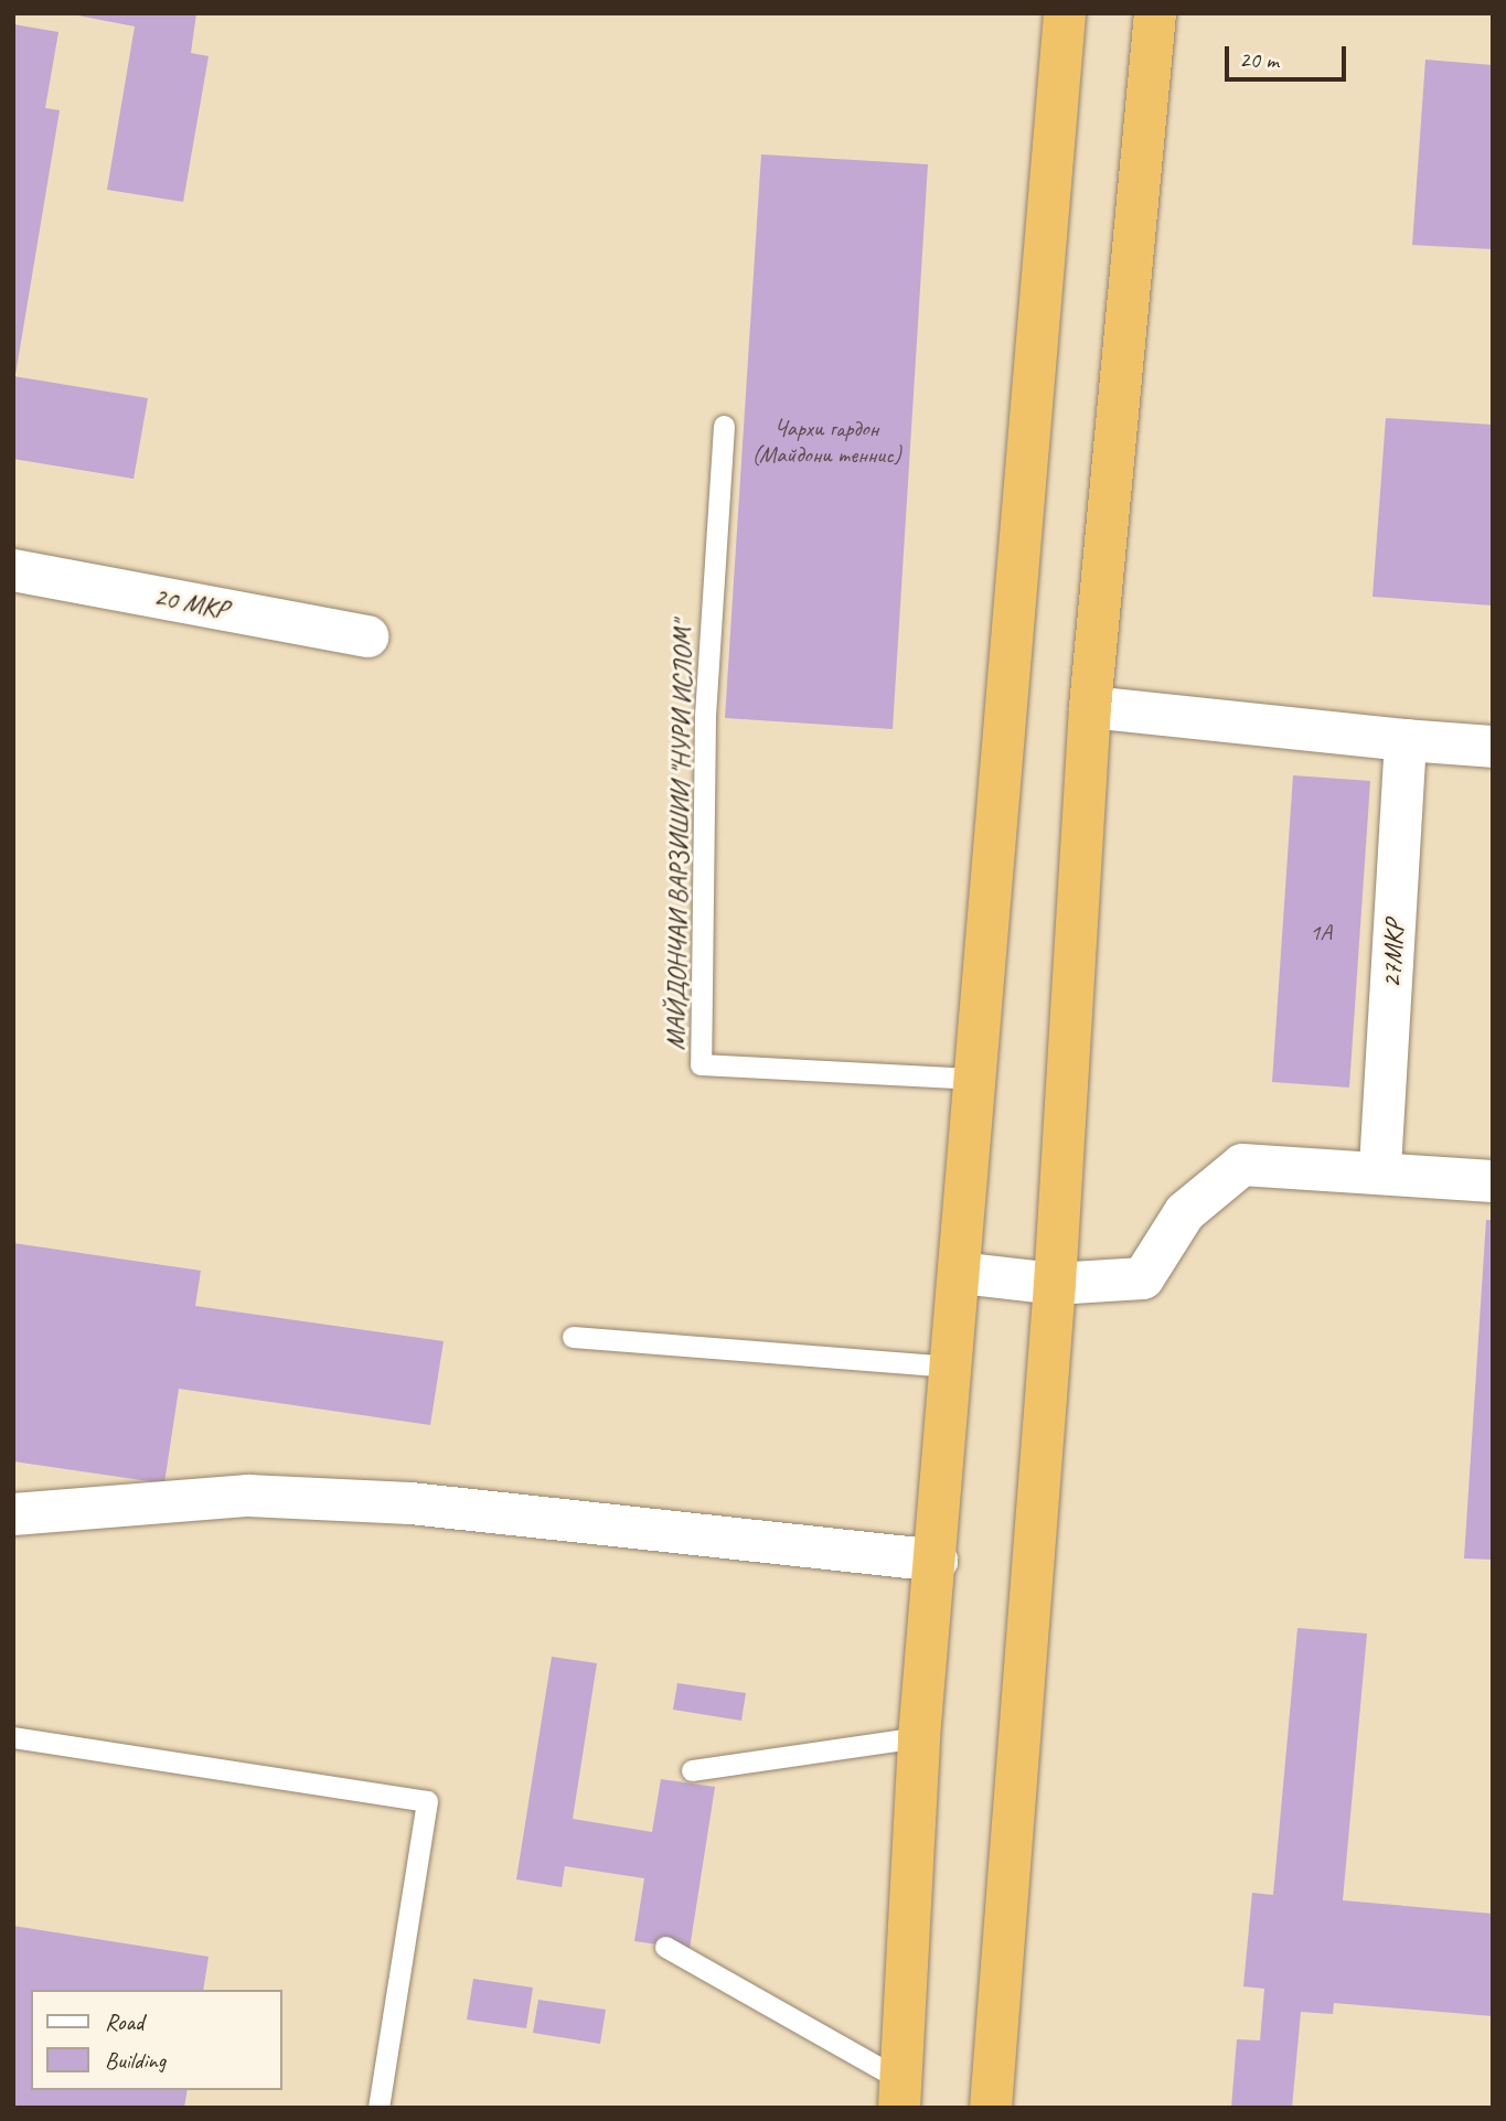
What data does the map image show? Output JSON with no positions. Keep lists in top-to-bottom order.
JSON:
{
  "streets": {
    "street": ["20 МКР", "27МКР"],
    "lane": ["МАЙДОНЧАИ ВАРЗИШИИ \"НУРИ ИСЛОМ\""]
  },
  "house_numbers": ["Чархи гардон (Майдони теннис)", "1А"],
  "legend": ["Road", "Building"],
  "scale_bar": "20 m"
}
